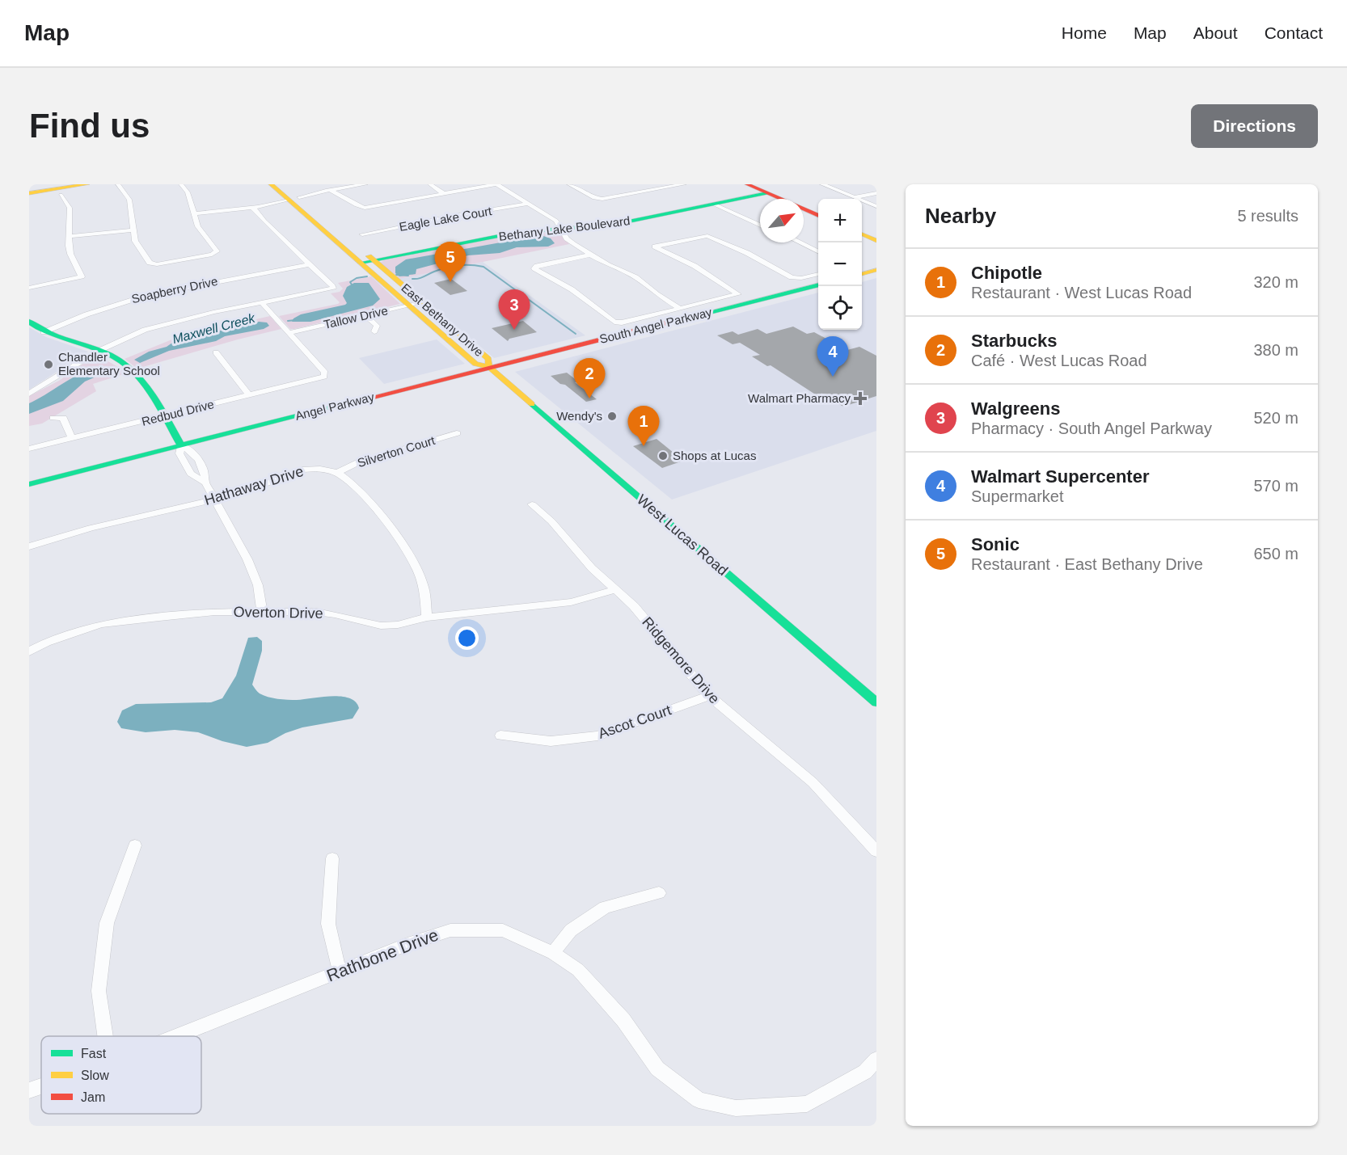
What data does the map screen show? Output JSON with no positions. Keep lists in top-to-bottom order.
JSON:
{
  "streets": {
    "main road": [
      "Bethany Lake Boulevard",
      "East Bethany Drive",
      "South Angel Parkway",
      "Angel Parkway",
      "West Lucas Road"
    ],
    "street": [
      "Eagle Lake Court",
      "Soapberry Drive",
      "Tallow Drive",
      "Redbud Drive",
      "Silverton Court",
      "Hathaway Drive",
      "Overton Drive",
      "Ridgemore Drive",
      "Ascot Court",
      "Rathbone Drive"
    ]
  },
  "crossings": [
    ["Bethany Lake Boulevard", "East Bethany Drive"],
    ["Tallow Drive", "East Bethany Drive"],
    ["Tallow Drive", "Redbud Drive"],
    ["East Bethany Drive", "South Angel Parkway"],
    ["East Bethany Drive", "Angel Parkway"],
    ["East Bethany Drive", "West Lucas Road"],
    ["South Angel Parkway", "Angel Parkway"],
    ["South Angel Parkway", "West Lucas Road"],
    ["Angel Parkway", "West Lucas Road"],
    ["Silverton Court", "Hathaway Drive"],
    ["Hathaway Drive", "Overton Drive"],
    ["Overton Drive", "Ridgemore Drive"],
    ["Ridgemore Drive", "Ascot Court"]
  ],
  "water": ["Maxwell Creek"],
  "places": {
    "other": ["Chandler Elementary School", "Wendy's", "Shops at Lucas"],
    "health": ["Walmart Pharmacy"]
  },
  "legend": ["Fast", "Slow", "Jam"],
  "north": "top right",
  "page": {
    "header": "Map",
    "nav": [
      "Home",
      "Map",
      "About",
      "Contact"
    ],
    "buttons": "Directions",
    "title": "Find us",
    "heading": ["Nearby", "5 results"],
    "map_buttons": ["+", "−"],
    "pins": [
      "5",
      "3",
      "4",
      "2",
      "1"
    ],
    "list": [
      {
        "mark": "1",
        "name": "Chipotle",
        "note": "Restaurant · West Lucas Road",
        "value": "320 m"
      },
      {
        "mark": "2",
        "name": "Starbucks",
        "note": "Café · West Lucas Road",
        "value": "380 m"
      },
      {
        "mark": "3",
        "name": "Walgreens",
        "note": "Pharmacy · South Angel Parkway",
        "value": "520 m"
      },
      {
        "mark": "4",
        "name": "Walmart Supercenter",
        "note": "Supermarket",
        "value": "570 m"
      },
      {
        "mark": "5",
        "name": "Sonic",
        "note": "Restaurant · East Bethany Drive",
        "value": "650 m"
      }
    ]
  }
}
